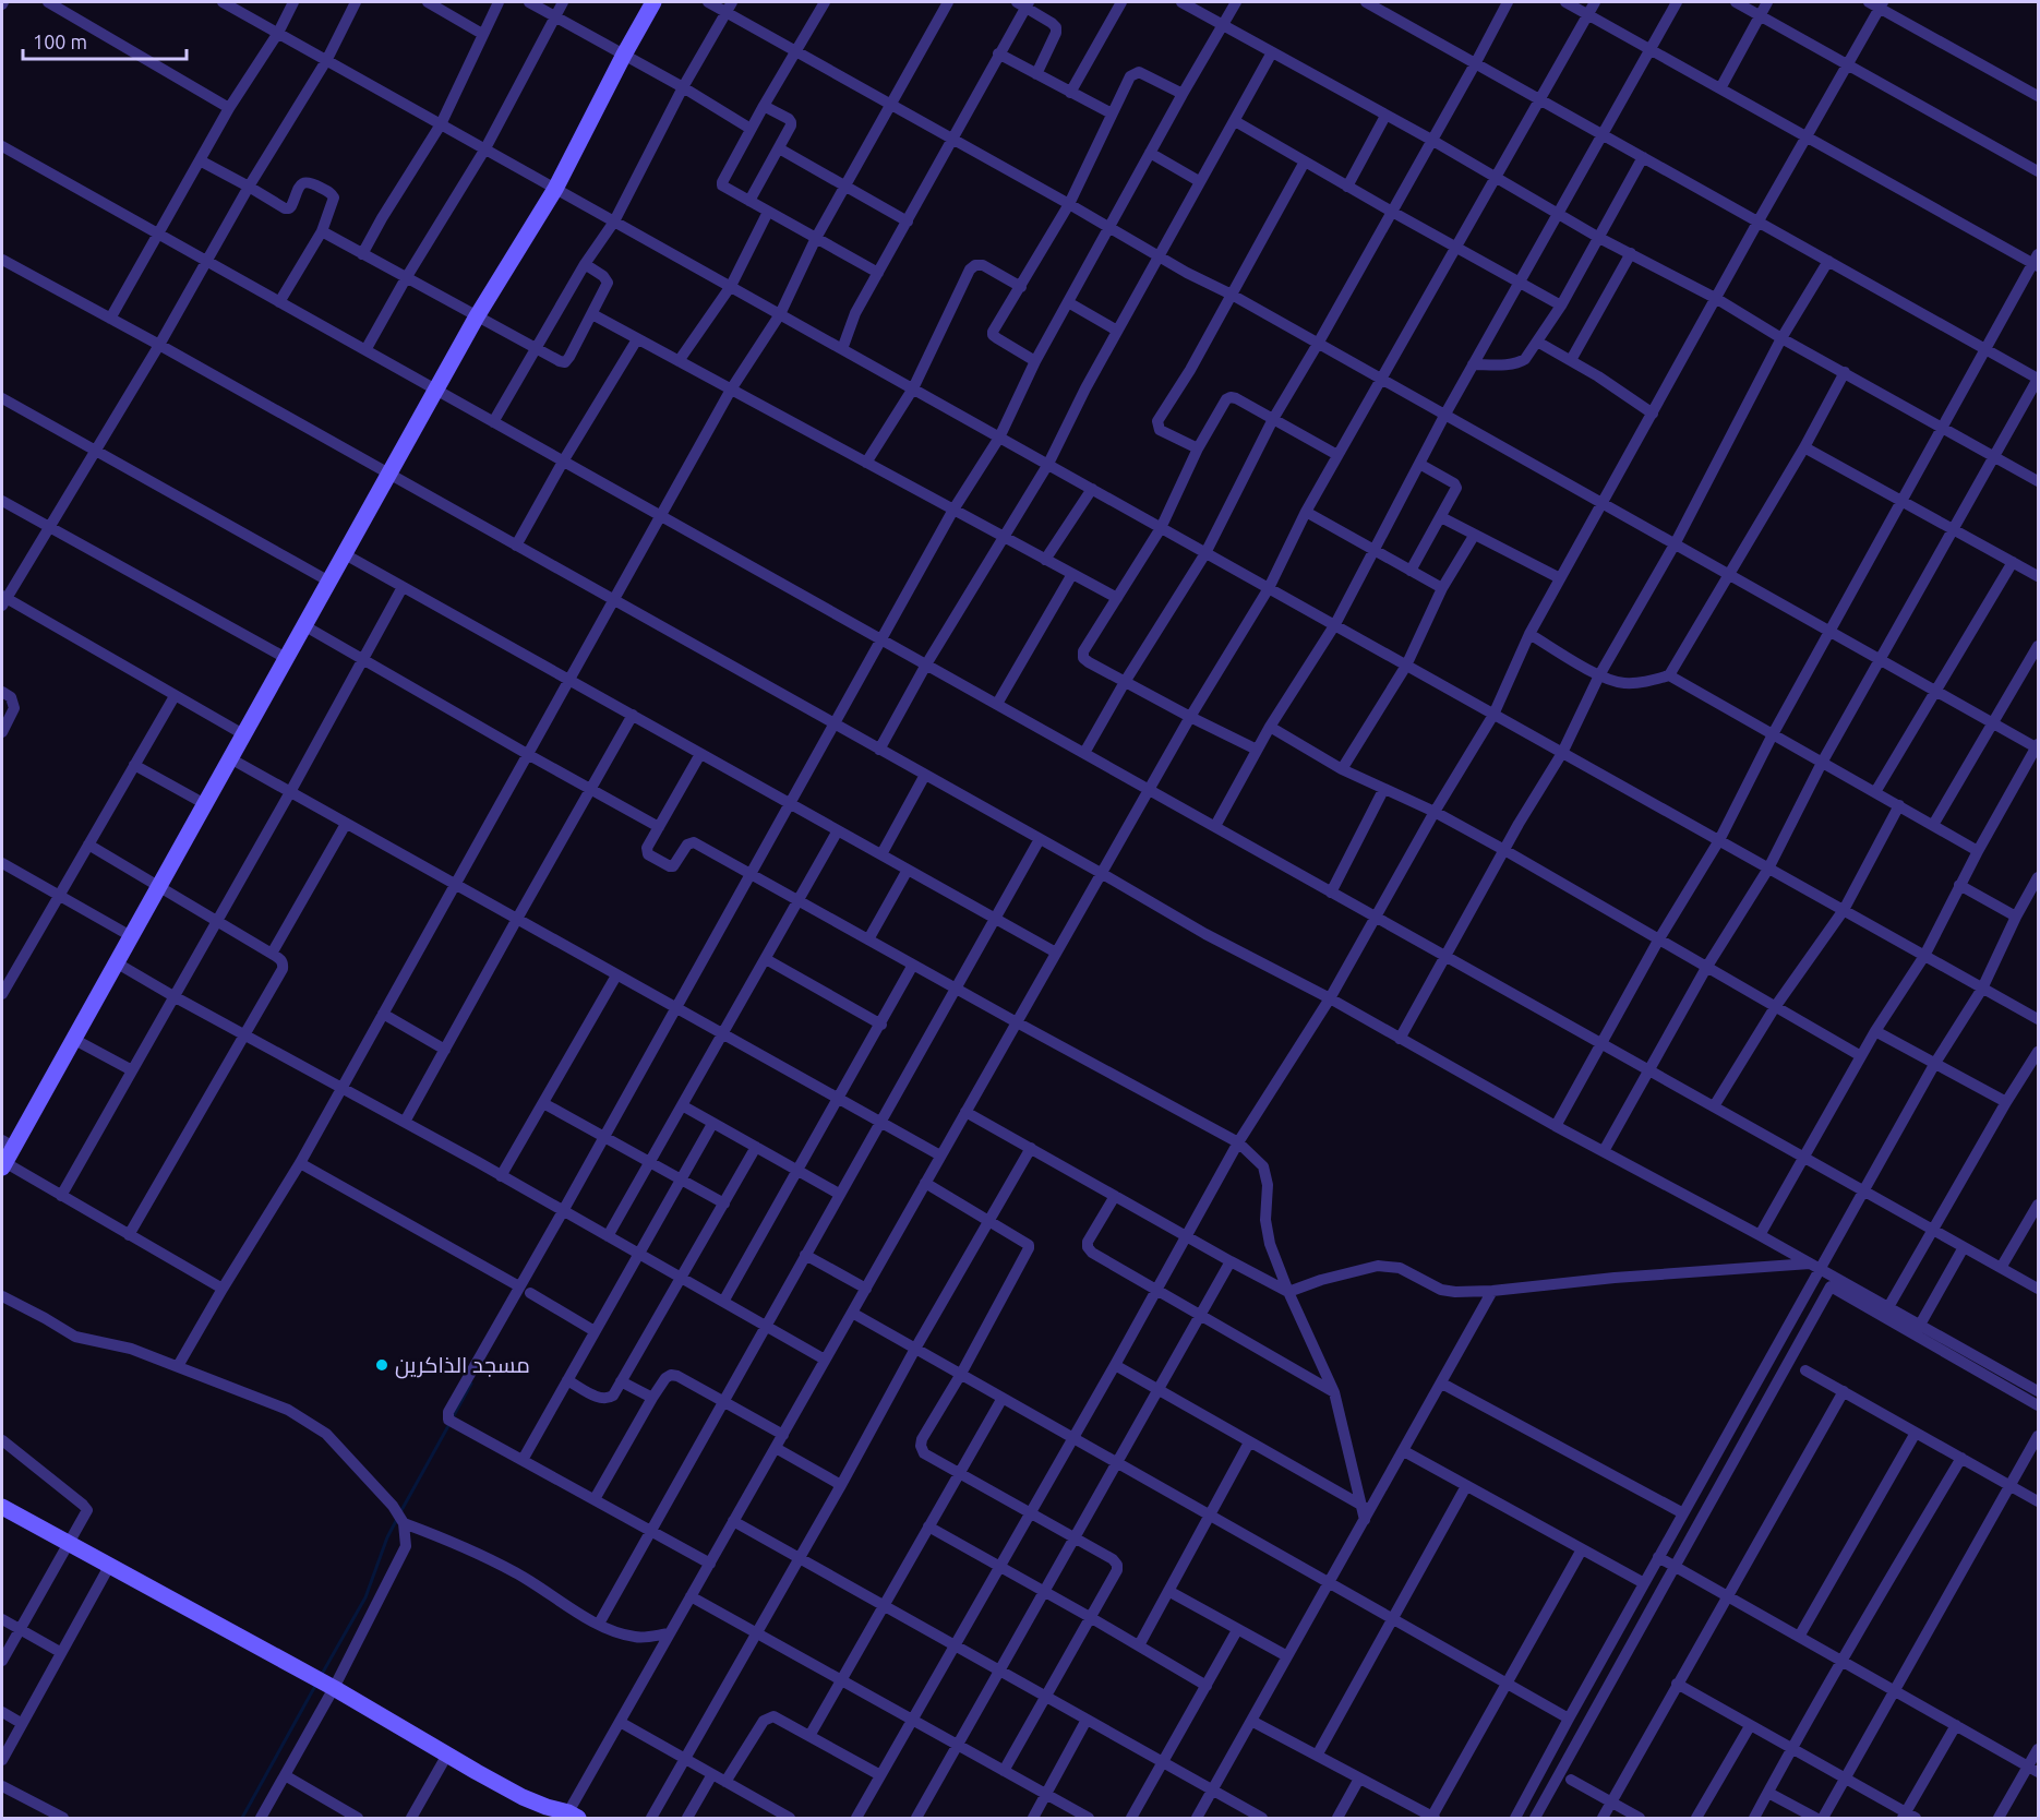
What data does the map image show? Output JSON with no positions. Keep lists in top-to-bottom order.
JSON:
{
  "places": ["مسجد الذاكرين"],
  "scale_bar": "100 m"
}
